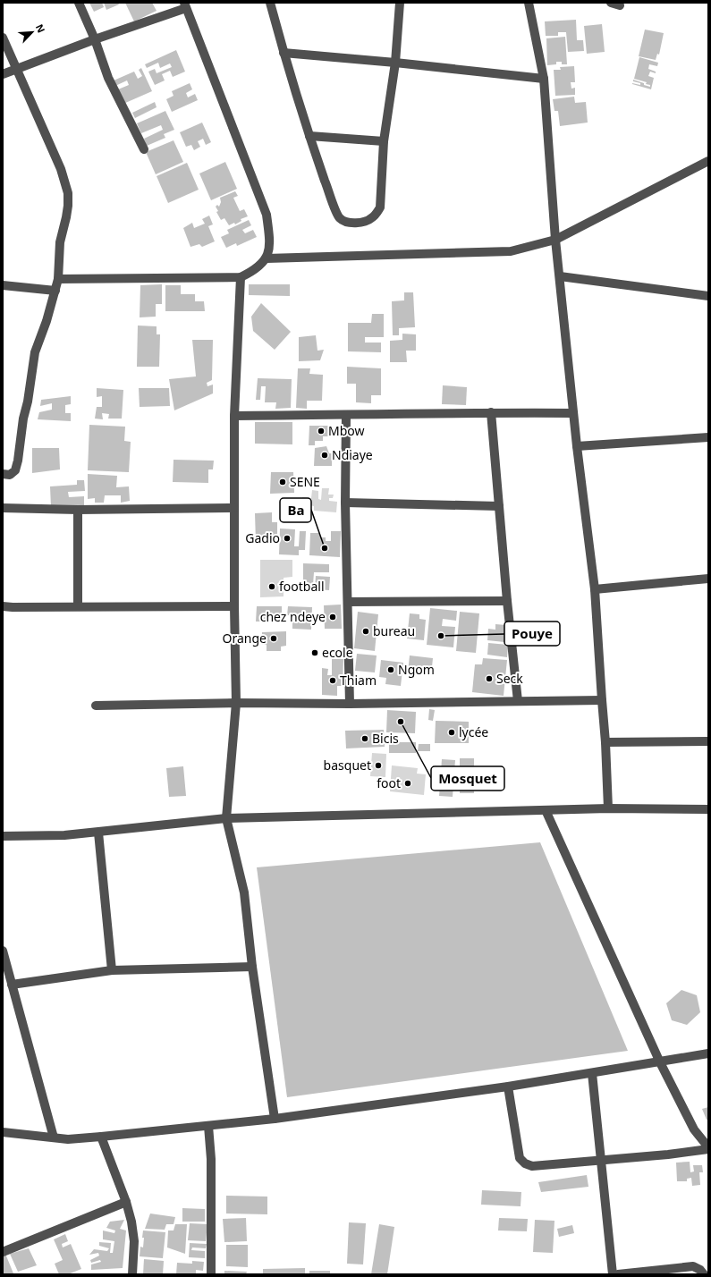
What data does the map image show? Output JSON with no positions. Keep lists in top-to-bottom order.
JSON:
{
  "places": [
    "Mbow",
    "Ndiaye",
    "SENE",
    "Gadio",
    "Ba",
    "football",
    "chez ndeye",
    "bureau",
    "Pouye",
    "Orange",
    "ecole",
    "Ngom",
    "Seck",
    "Thiam",
    "Mosquet",
    "lycée",
    "Bicis",
    "basquet",
    "foot"
  ],
  "north": "top right"
}
